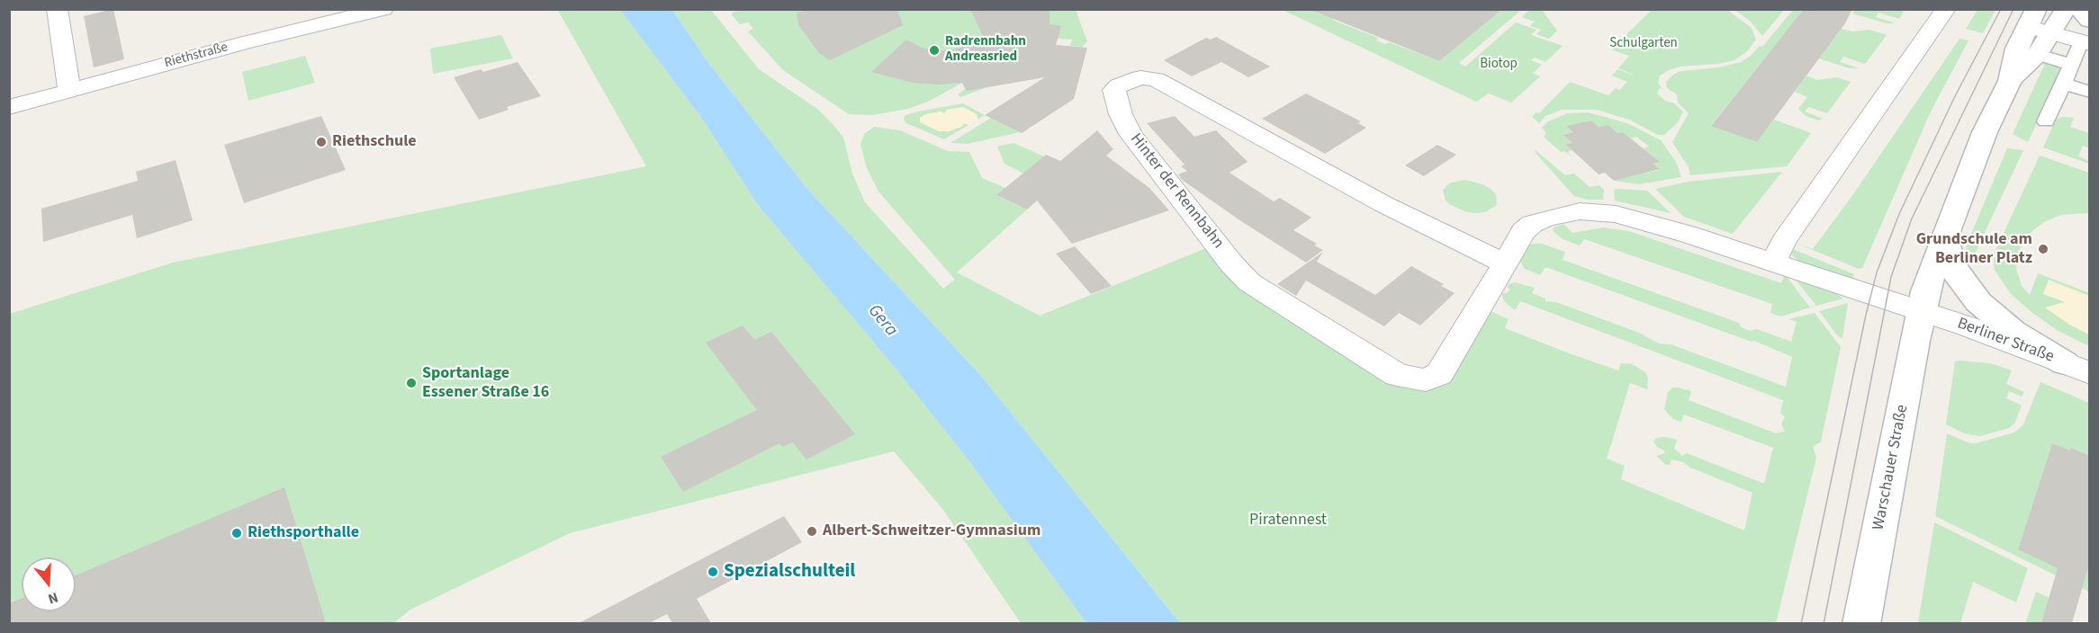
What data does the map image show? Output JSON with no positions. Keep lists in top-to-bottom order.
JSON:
{
  "streets": {
    "street": [
      "Riethstraße",
      "Hinter der Rennbahn",
      "Berliner Straße",
      "Warschauer Straße"
    ]
  },
  "crossings": [
    ["Berliner Straße", "Warschauer Straße"]
  ],
  "water": ["Gera"],
  "parks": ["Schulgarten", "Biotop", "Piratennest"],
  "places": [
    "Radrennbahn Andreasried",
    "Riethschule",
    "Grundschule am Berliner Platz",
    "Sportanlage Essener Straße 16",
    "Albert-Schweitzer-Gymnasium",
    "Riethsporthalle",
    "Spezialschulteil"
  ],
  "north": "bottom"
}
